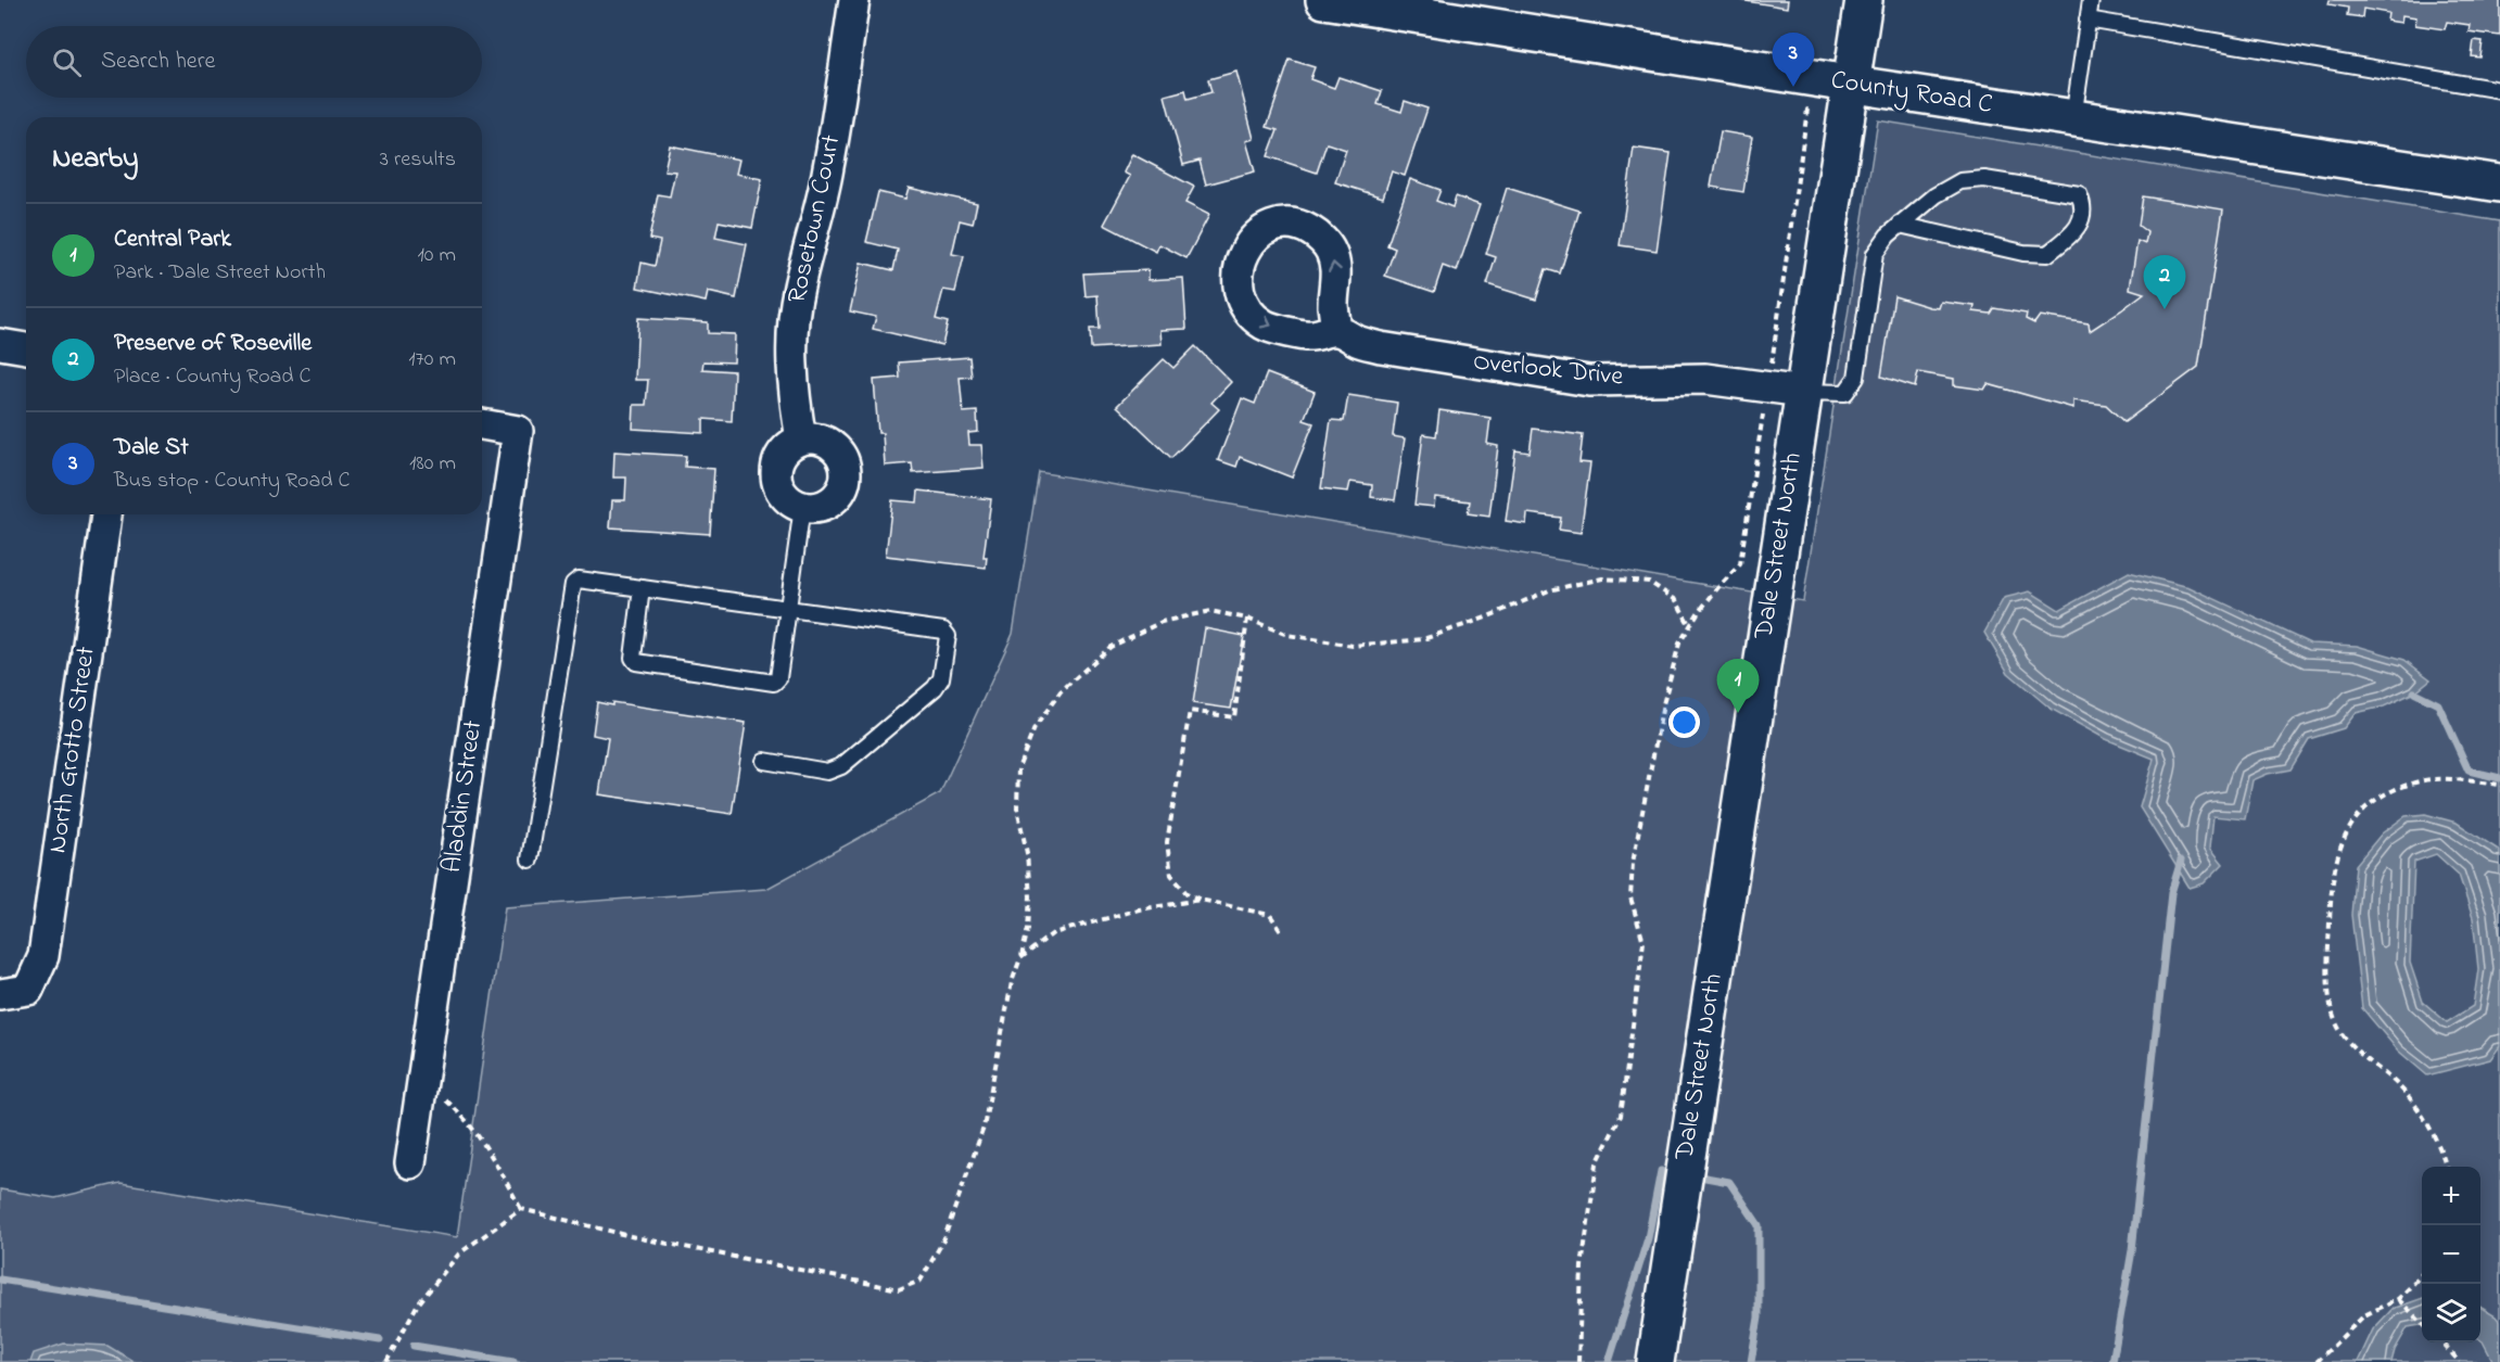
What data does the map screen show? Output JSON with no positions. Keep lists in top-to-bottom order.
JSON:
{
  "streets": {
    "main road": ["County Road C", "Dale Street North"],
    "street": [
      "Rosetown Court",
      "Overlook Drive",
      "North Grotto Street",
      "Aladdin Street"
    ]
  },
  "crossings": [
    ["County Road C", "Dale Street North"],
    ["Overlook Drive", "Dale Street North"]
  ],
  "page": {
    "search": "Search here",
    "pins": ["3", "2", "1"],
    "heading": ["Nearby", "3 results"],
    "list": [
      {
        "mark": "1",
        "name": "Central Park",
        "note": "Park · Dale Street North",
        "value": "10 m"
      },
      {
        "mark": "2",
        "name": "Preserve of Roseville",
        "note": "Place · County Road C",
        "value": "170 m"
      },
      {
        "mark": "3",
        "name": "Dale St",
        "note": "Bus stop · County Road C",
        "value": "180 m"
      }
    ],
    "map_buttons": ["+", "−"]
  }
}
